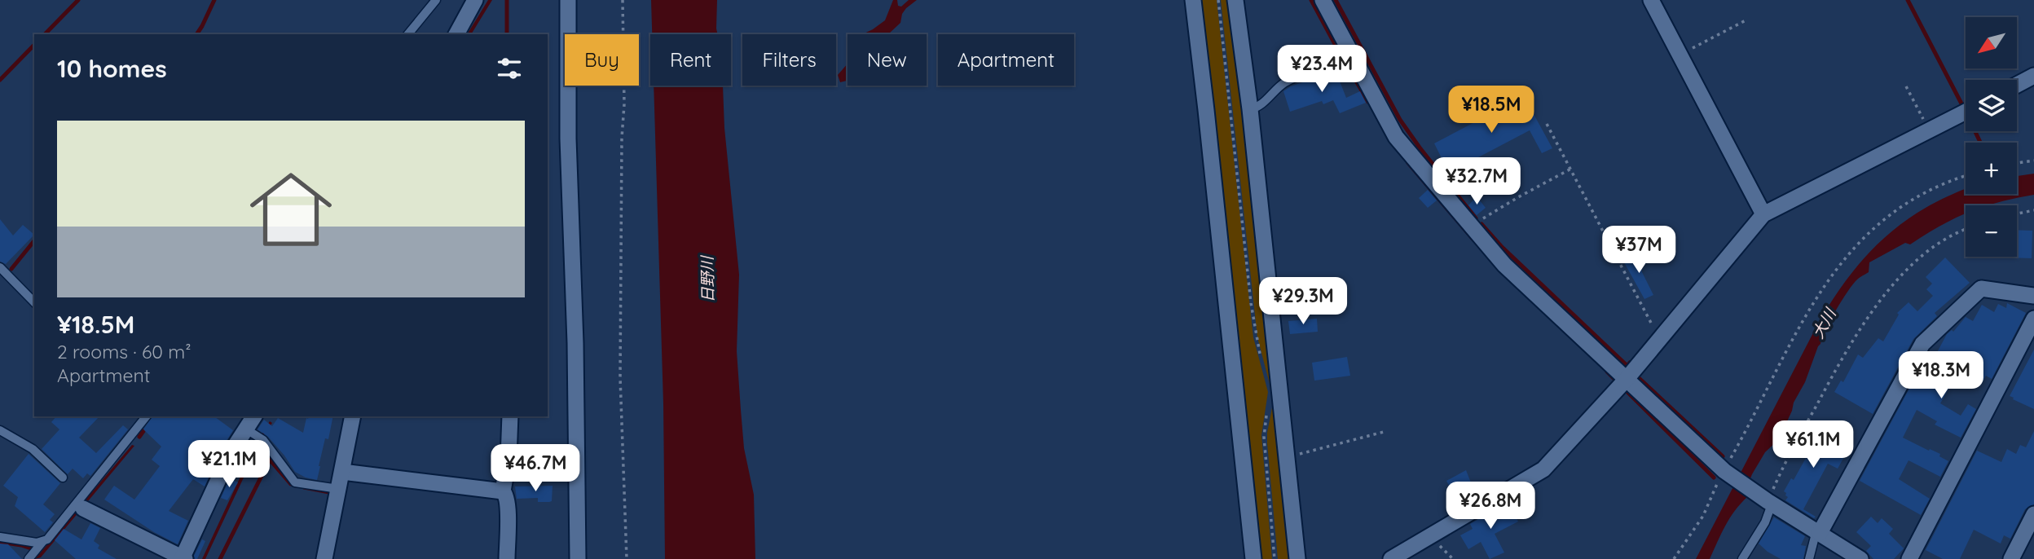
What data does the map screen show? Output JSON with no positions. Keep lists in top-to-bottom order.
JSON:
{
  "water": ["日野川", "大川"],
  "north": "bottom left",
  "page": {
    "map_buttons": ["+", "−"],
    "chip": [
      "Buy",
      "Rent",
      "Filters",
      "New",
      "Apartment"
    ],
    "heading": "10 homes",
    "price": [
      "¥23.4M",
      "¥18.5M",
      "¥32.7M",
      "¥37M",
      "¥29.3M",
      "¥18.3M",
      "¥61.1M",
      "¥21.1M",
      "¥46.7M",
      "¥26.8M"
    ],
    "list": [
      {
        "name": "¥18.5M",
        "note": "2 rooms · 60 m² · Apartment"
      }
    ]
  }
}
